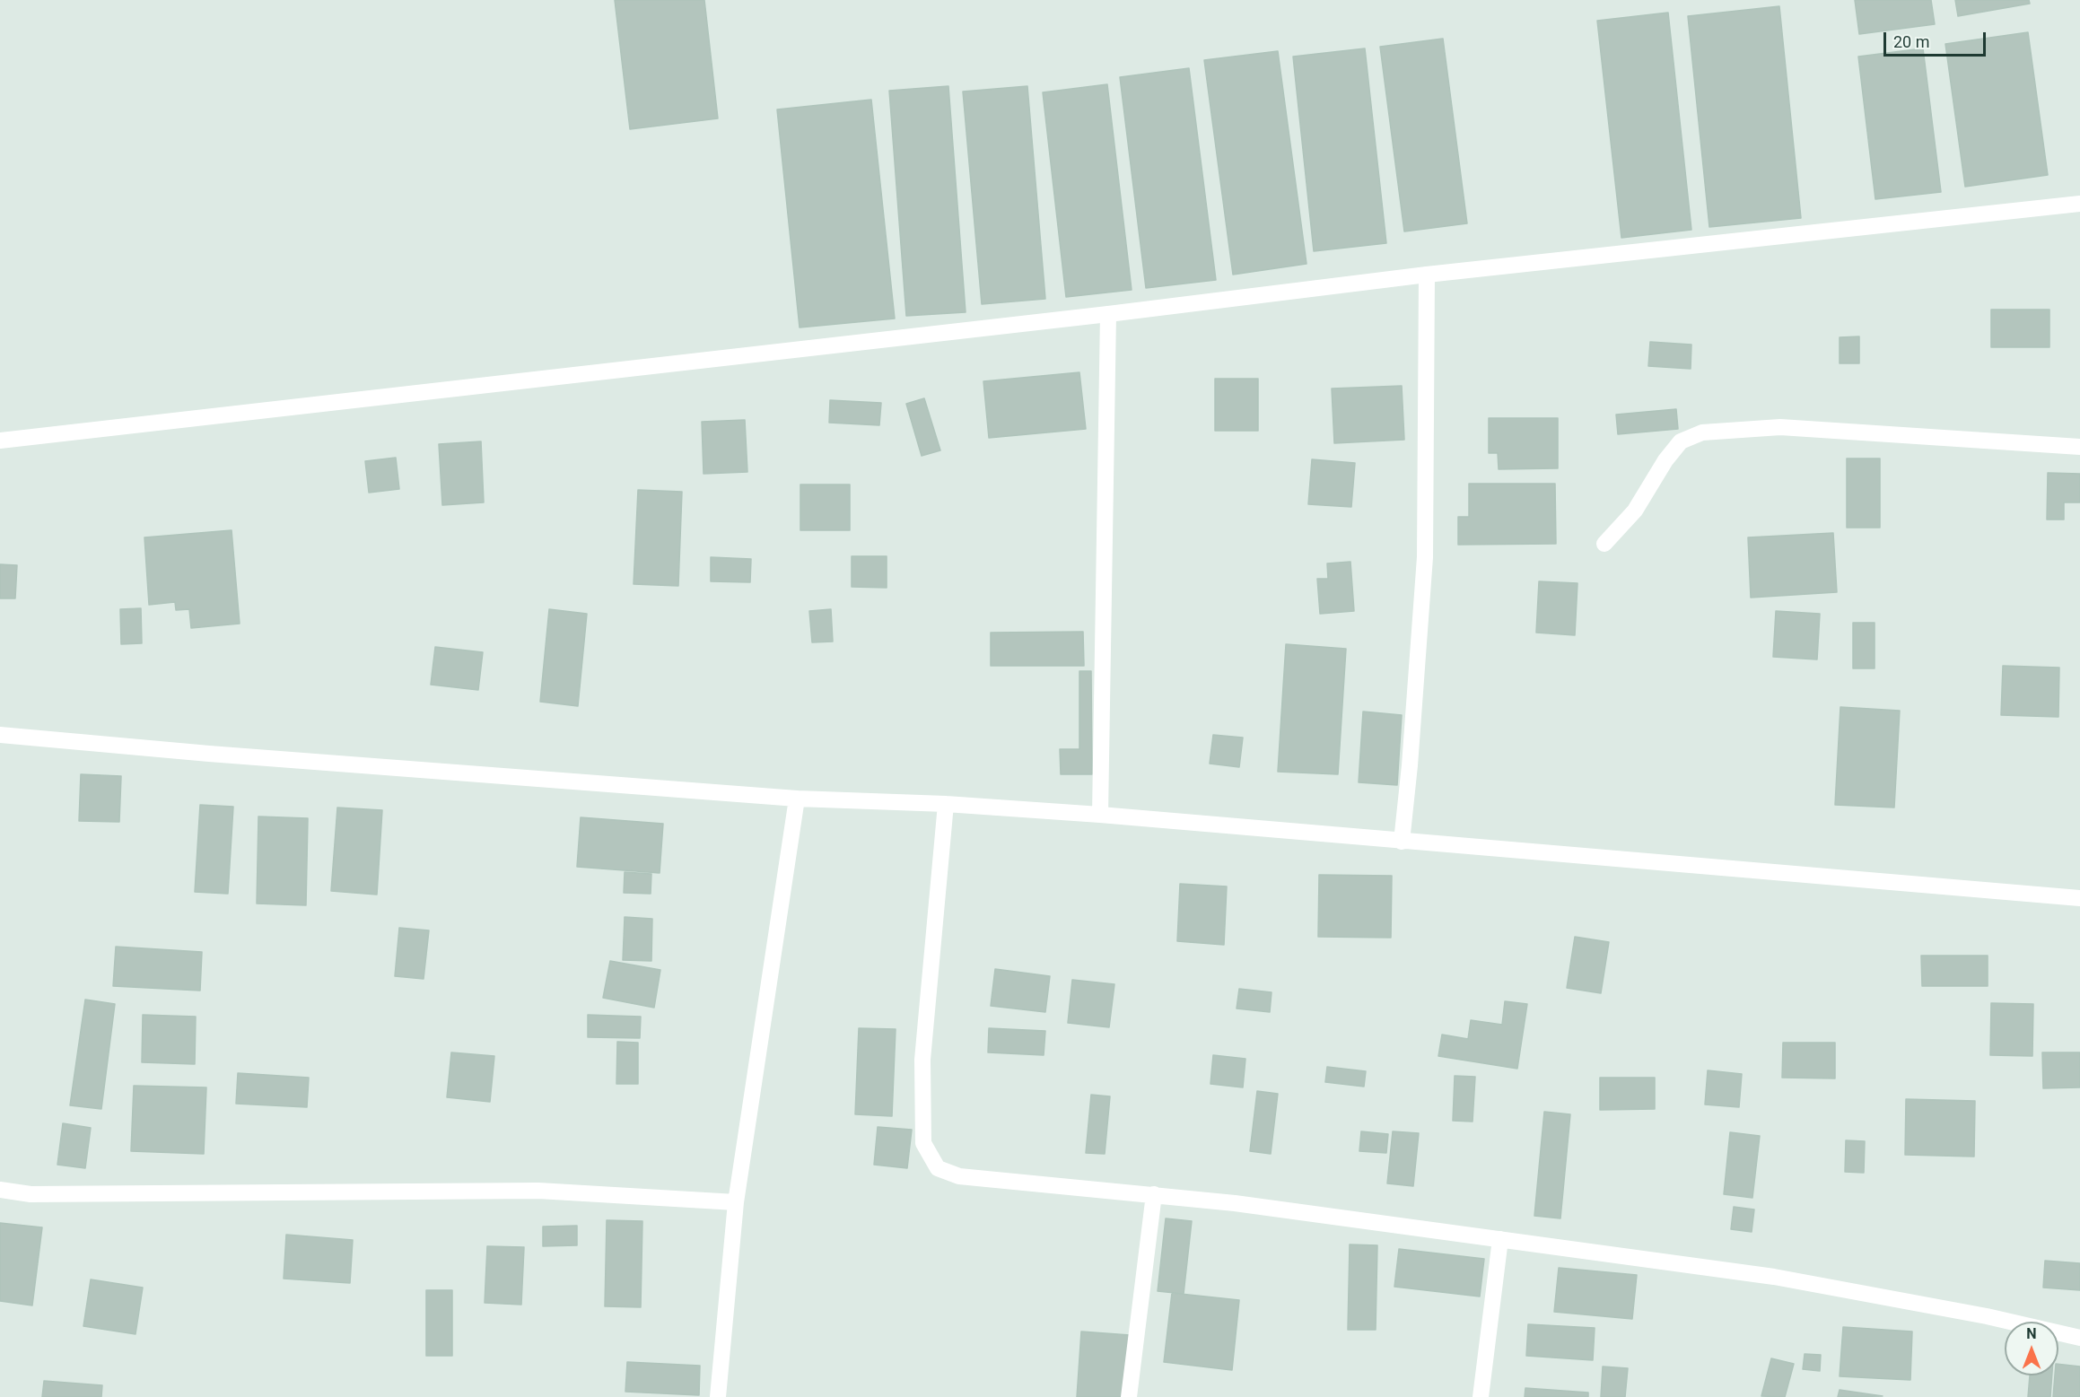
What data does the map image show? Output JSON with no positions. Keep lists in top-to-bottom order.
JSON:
{
  "scale_bar": "20 m",
  "north": "top"
}
